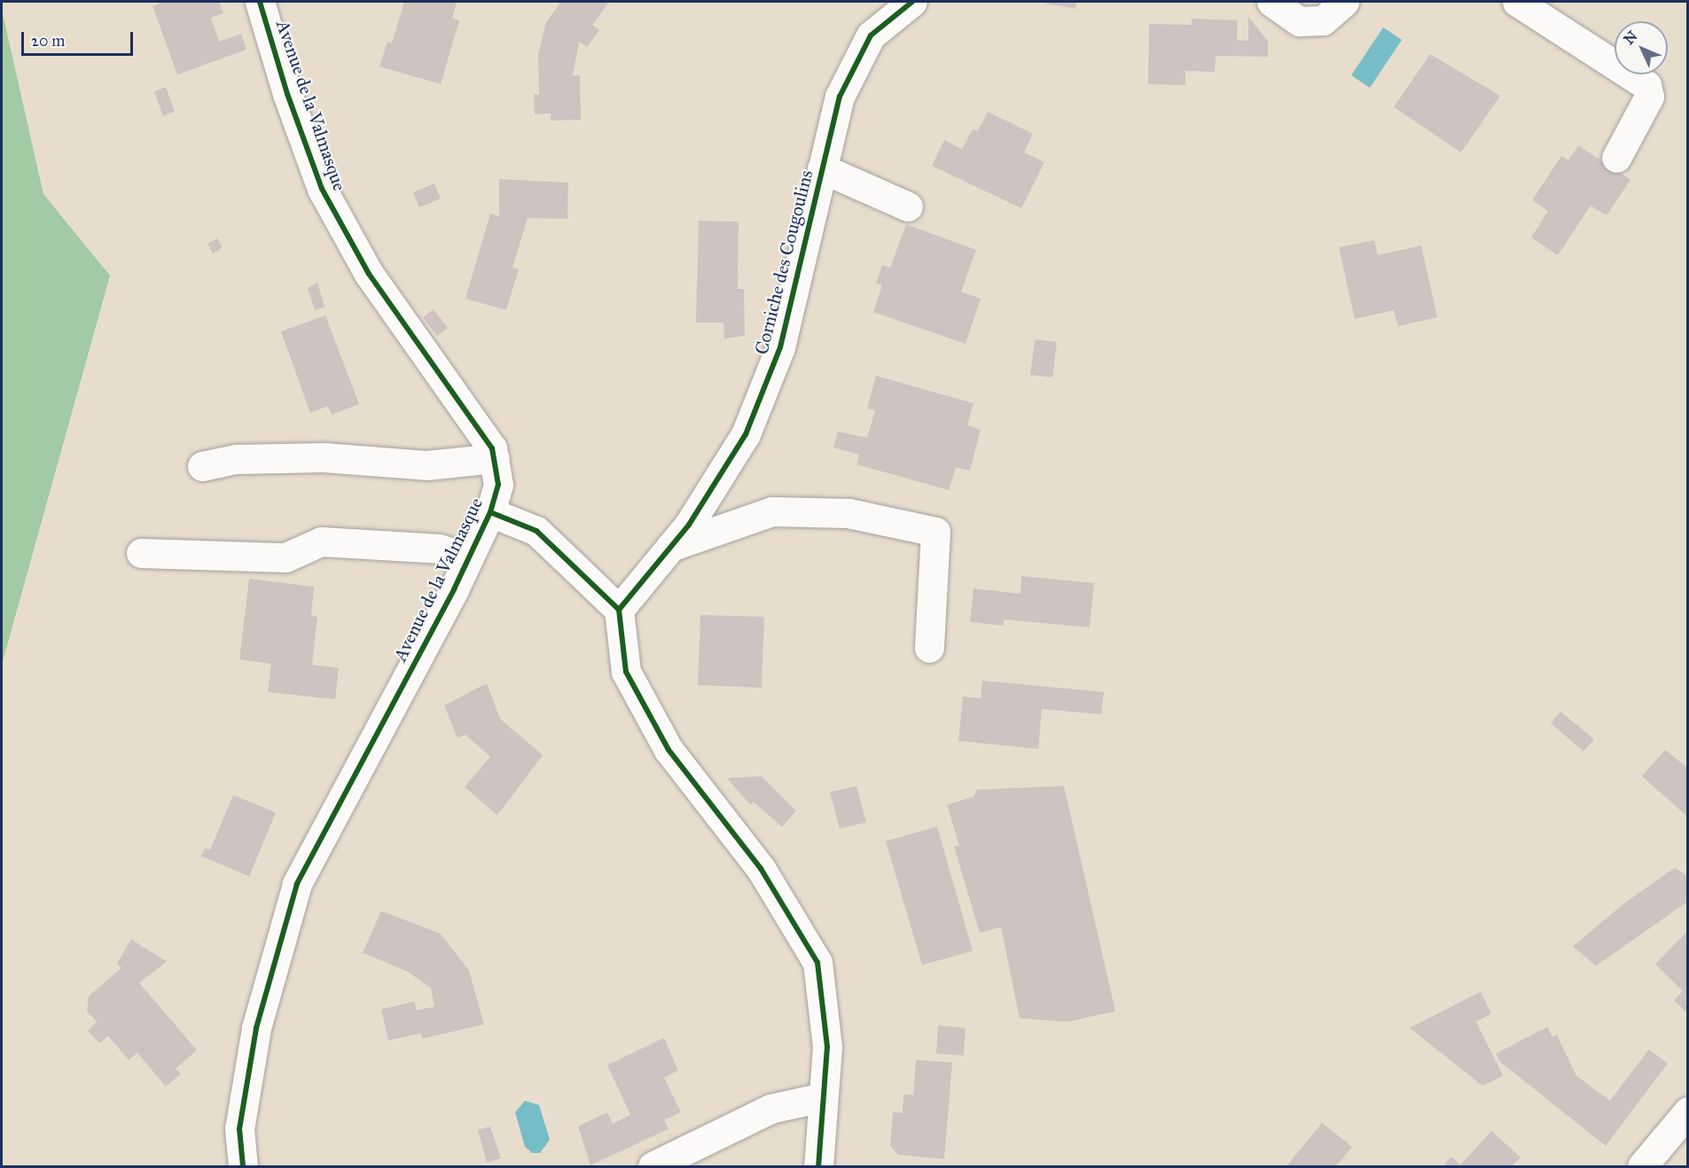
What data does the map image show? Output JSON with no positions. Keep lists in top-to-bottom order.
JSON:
{
  "streets": {
    "street": ["Avenue de la Valmasque", "Corniche des Cougoulins"]
  },
  "scale_bar": "20 m",
  "north": "top left"
}
